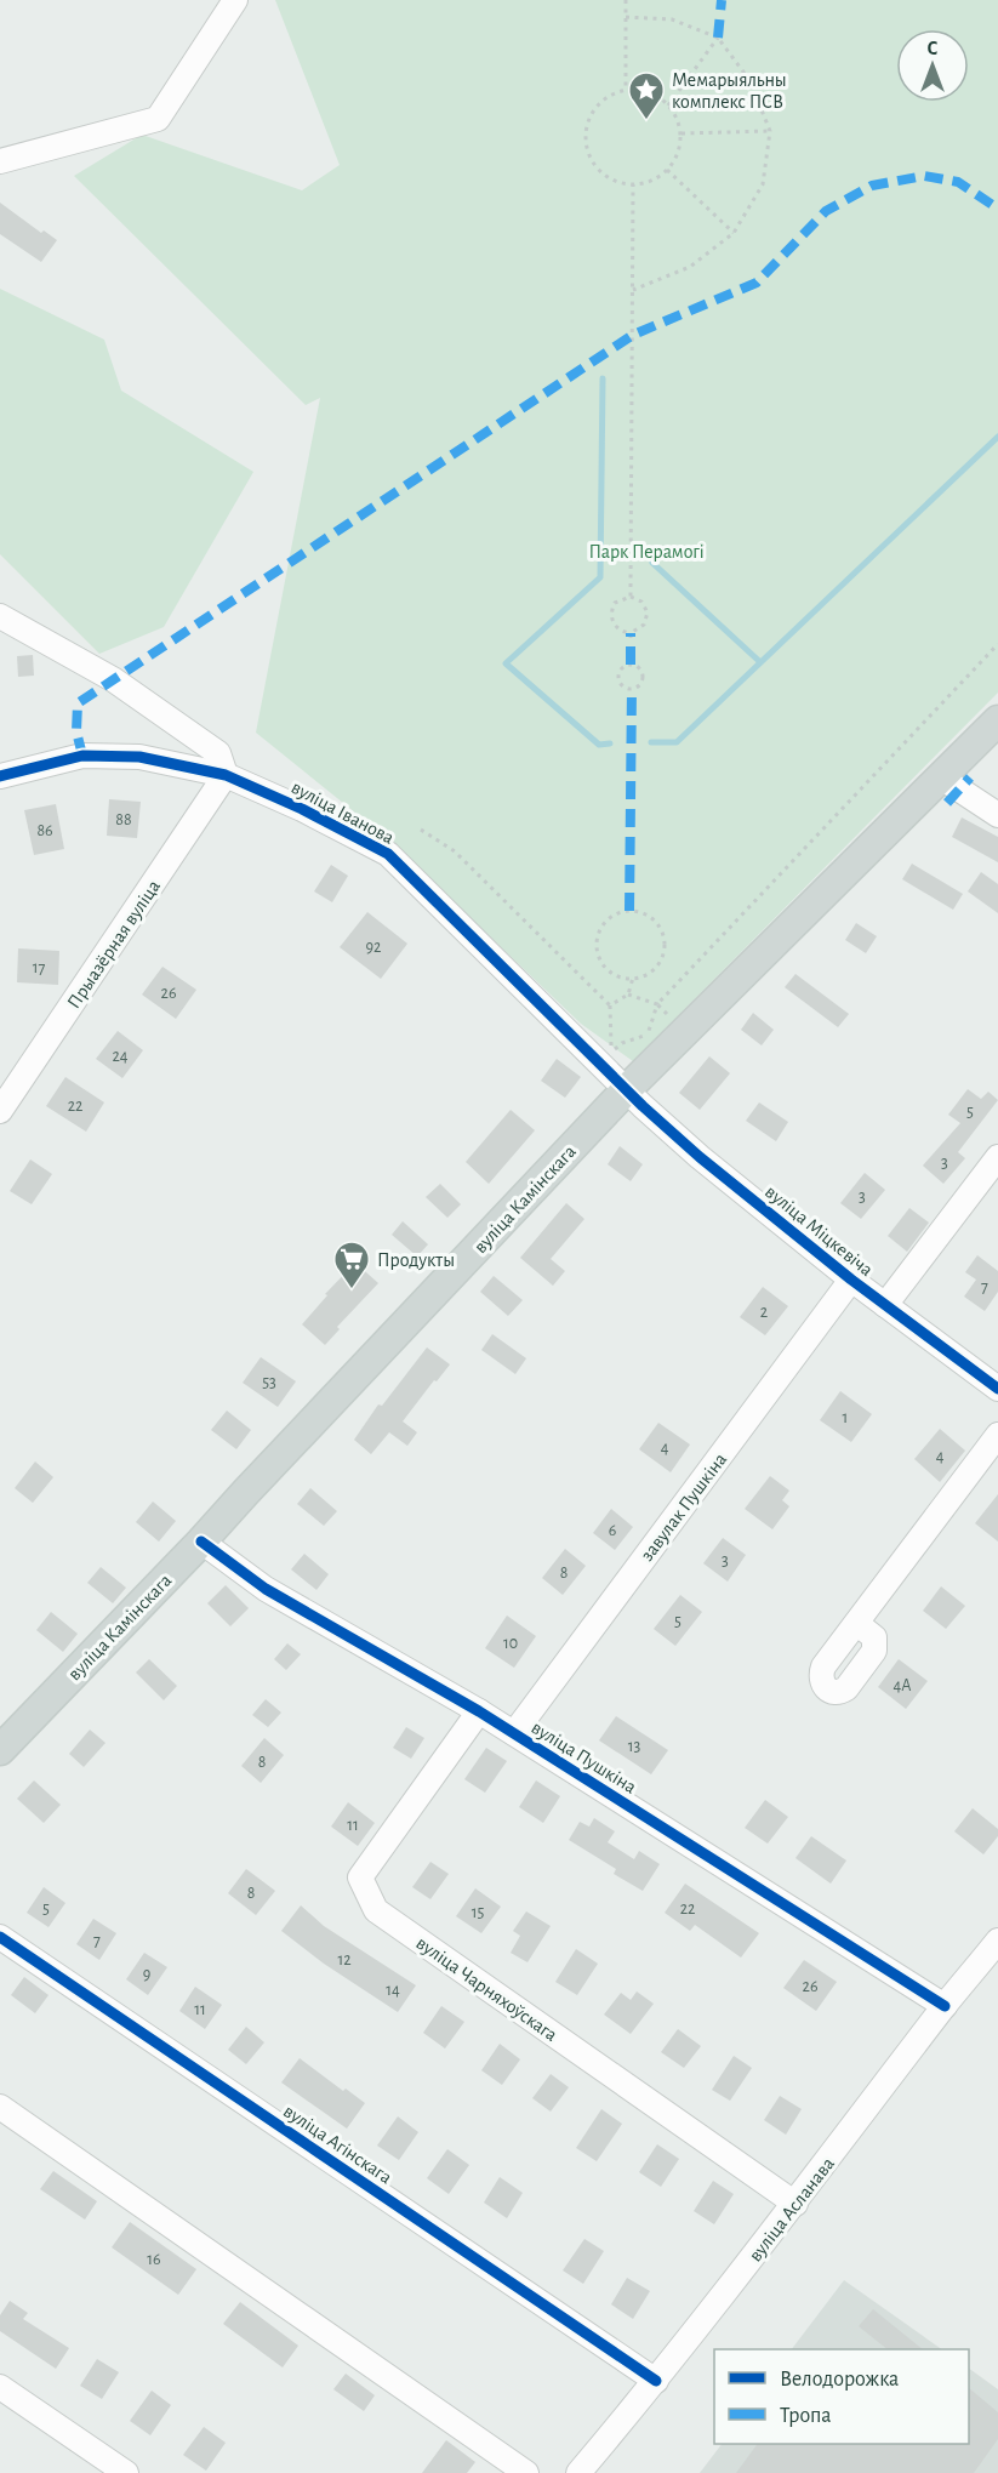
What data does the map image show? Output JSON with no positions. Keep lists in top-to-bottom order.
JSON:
{
  "streets": {
    "main road": ["вуліца Камінскага"],
    "street": [
      "вуліца Іванова",
      "Прыазёрная вуліца",
      "вуліца Міцкевіча",
      "завулак Пушкіна",
      "вуліца Пушкіна",
      "вуліца Чарняхоўскага",
      "вуліца Агінскага",
      "вуліца Асланава"
    ]
  },
  "crossings": [
    ["вуліца Іванова", "Прыазёрная вуліца"],
    ["вуліца Іванова", "вуліца Камінскага"],
    ["вуліца Іванова", "вуліца Міцкевіча"],
    ["вуліца Камінскага", "вуліца Міцкевіча"],
    ["вуліца Камінскага", "вуліца Пушкіна"],
    ["вуліца Міцкевіча", "завулак Пушкіна"],
    ["завулак Пушкіна", "вуліца Пушкіна"],
    ["вуліца Пушкіна", "вуліца Чарняхоўскага"],
    ["вуліца Пушкіна", "вуліца Асланава"],
    ["вуліца Чарняхоўскага", "вуліца Асланава"],
    ["вуліца Агінскага", "вуліца Асланава"]
  ],
  "parks": ["Парк Перамогі"],
  "places": {
    "place": ["Мемарыяльны комплекс ПСВ"],
    "supermarket": ["Продукты"]
  },
  "house_numbers": [
    "88",
    "86",
    "92",
    "17",
    "26",
    "24",
    "22",
    "5",
    "3",
    "3",
    "7",
    "2",
    "53",
    "1",
    "4",
    "4",
    "6",
    "3",
    "8",
    "5",
    "10",
    "4А",
    "13",
    "8",
    "11",
    "8",
    "5",
    "22",
    "15",
    "7",
    "12",
    "9",
    "26",
    "14",
    "11",
    "16"
  ],
  "legend": ["Велодорожка", "Тропа"],
  "north": "top"
}
